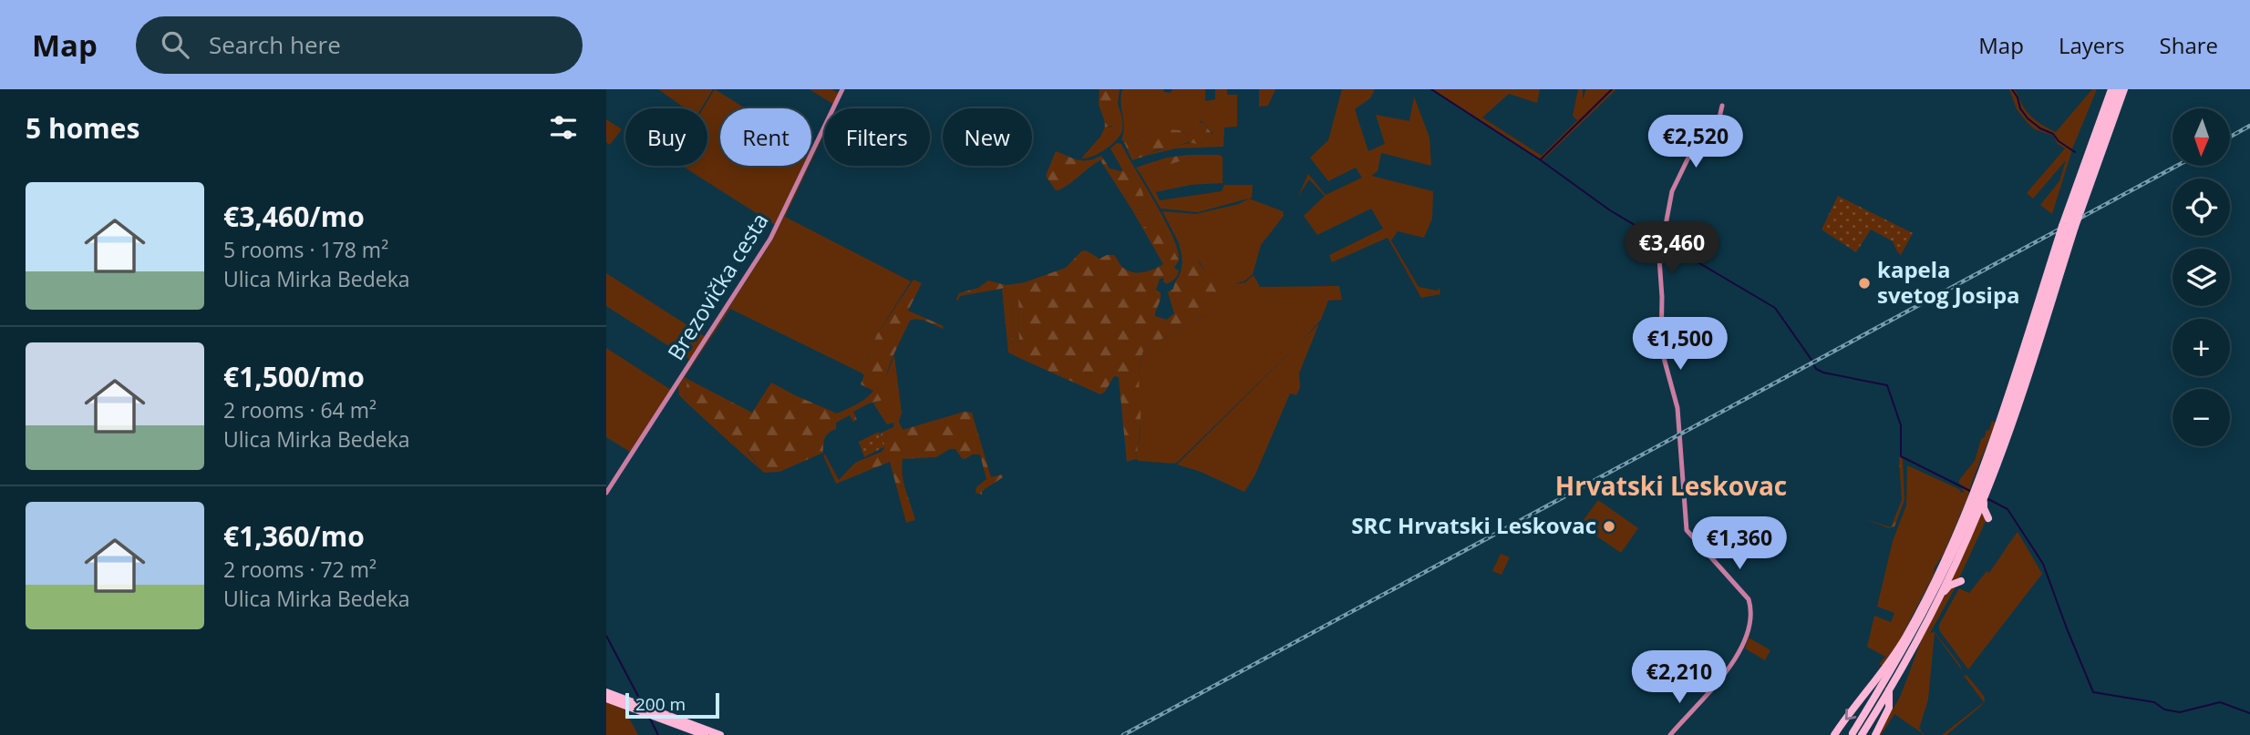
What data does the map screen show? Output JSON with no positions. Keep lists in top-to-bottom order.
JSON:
{
  "streets": {
    "main road": ["Brezovička cesta"]
  },
  "districts": ["Hrvatski Leskovac"],
  "places": ["kapela svetog Josipa", "SRC Hrvatski Leskovac"],
  "scale_bar": "200 m",
  "north": "bottom",
  "page": {
    "header": "Map",
    "search": "Search here",
    "nav": ["Map", "Layers", "Share"],
    "heading": "5 homes",
    "map_buttons": ["+", "−"],
    "chip": [
      "Buy",
      "Rent",
      "Filters",
      "New"
    ],
    "price": [
      "€2,520",
      "€3,460",
      "€1,500",
      "€1,360",
      "€2,210"
    ],
    "list": [
      {
        "name": "€3,460/mo",
        "note": "5 rooms · 178 m² · Ulica Mirka Bedeka"
      },
      {
        "name": "€1,500/mo",
        "note": "2 rooms · 64 m² · Ulica Mirka Bedeka"
      },
      {
        "name": "€1,360/mo",
        "note": "2 rooms · 72 m² · Ulica Mirka Bedeka"
      }
    ],
    "scale": "200 m"
  }
}
